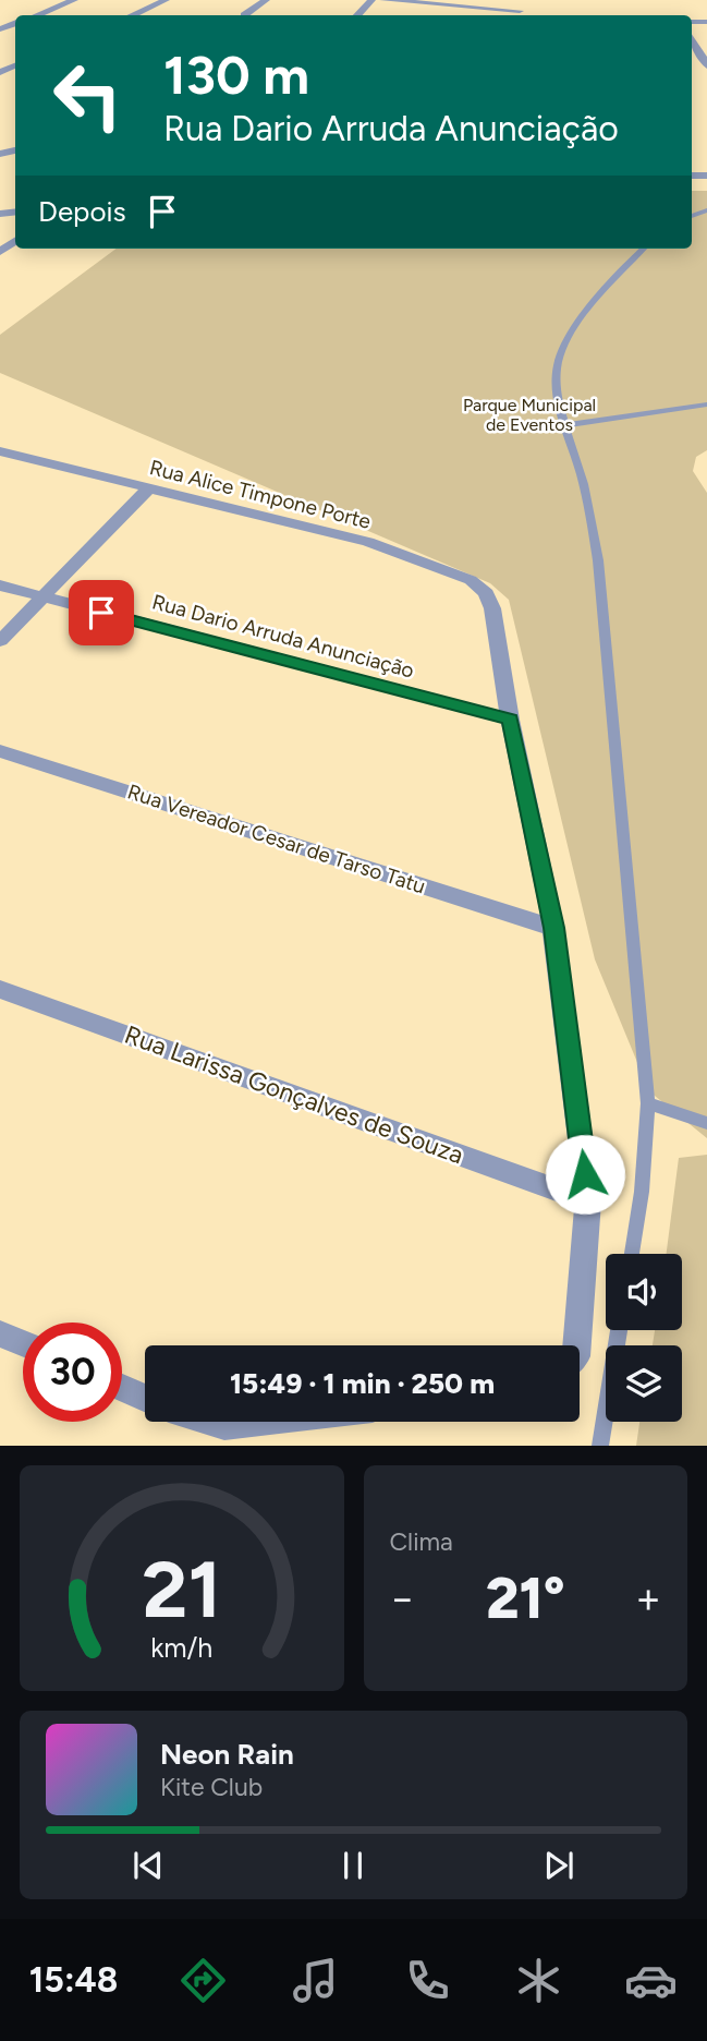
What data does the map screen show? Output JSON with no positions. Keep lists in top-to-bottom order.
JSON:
{
  "streets": {
    "street": [
      "Rua Alice Timpone Porte",
      "Rua Dario Arruda Anunciação",
      "Rua Vereador Cesar de Tarso Tatu",
      "Rua Larissa Gonçalves de Souza"
    ]
  },
  "crossings": [
    ["Rua Alice Timpone Porte", "Rua Dario Arruda Anunciação"]
  ],
  "parks": ["Parque Municipal de Eventos"],
  "page": {
    "turn": ["130 m", "Rua Dario Arruda Anunciação"],
    "then": "Depois",
    "limit": "30",
    "trip": "15:49 · 1 min · 250 m",
    "tile": "Clima",
    "heat": ["−", "21°", "+"],
    "song": ["Neon Rain", "Kite Club"],
    "tabs": "15:48",
    "gauge": ["21", "km/h"]
  }
}
